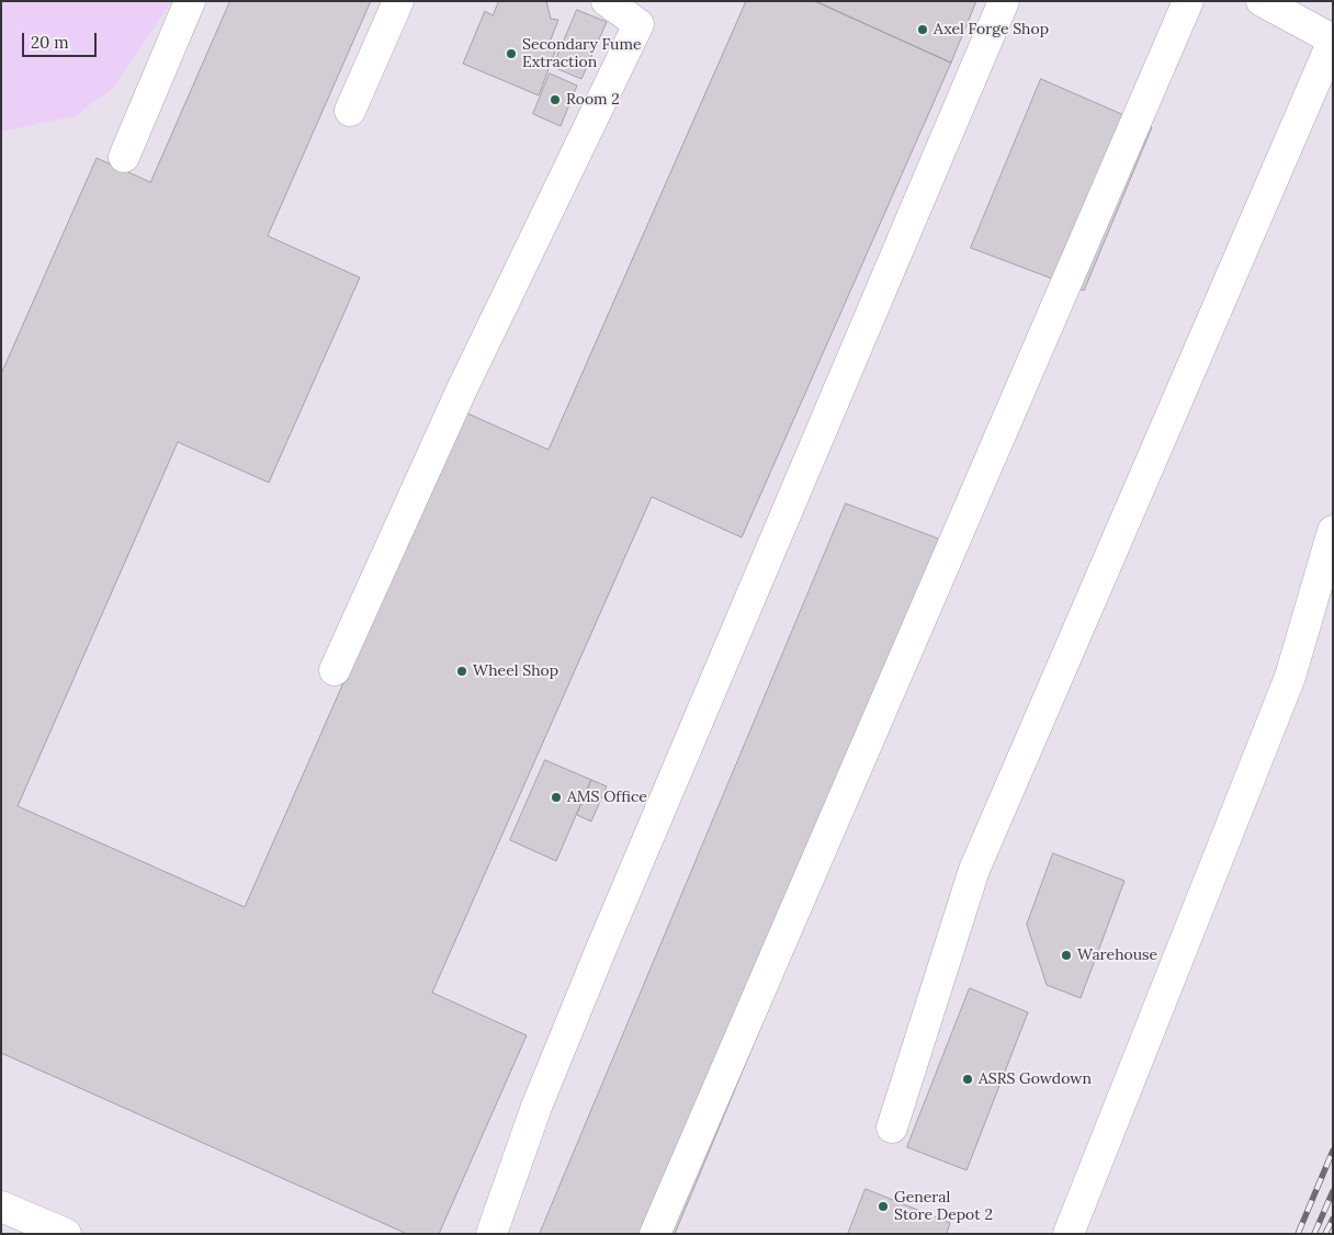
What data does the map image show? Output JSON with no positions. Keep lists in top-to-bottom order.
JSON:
{
  "places": [
    "Axel Forge Shop",
    "Secondary Fume Extraction",
    "Room 2",
    "Wheel Shop",
    "AMS Office",
    "Warehouse",
    "ASRS Gowdown",
    "General Store Depot 2"
  ],
  "scale_bar": "20 m"
}
